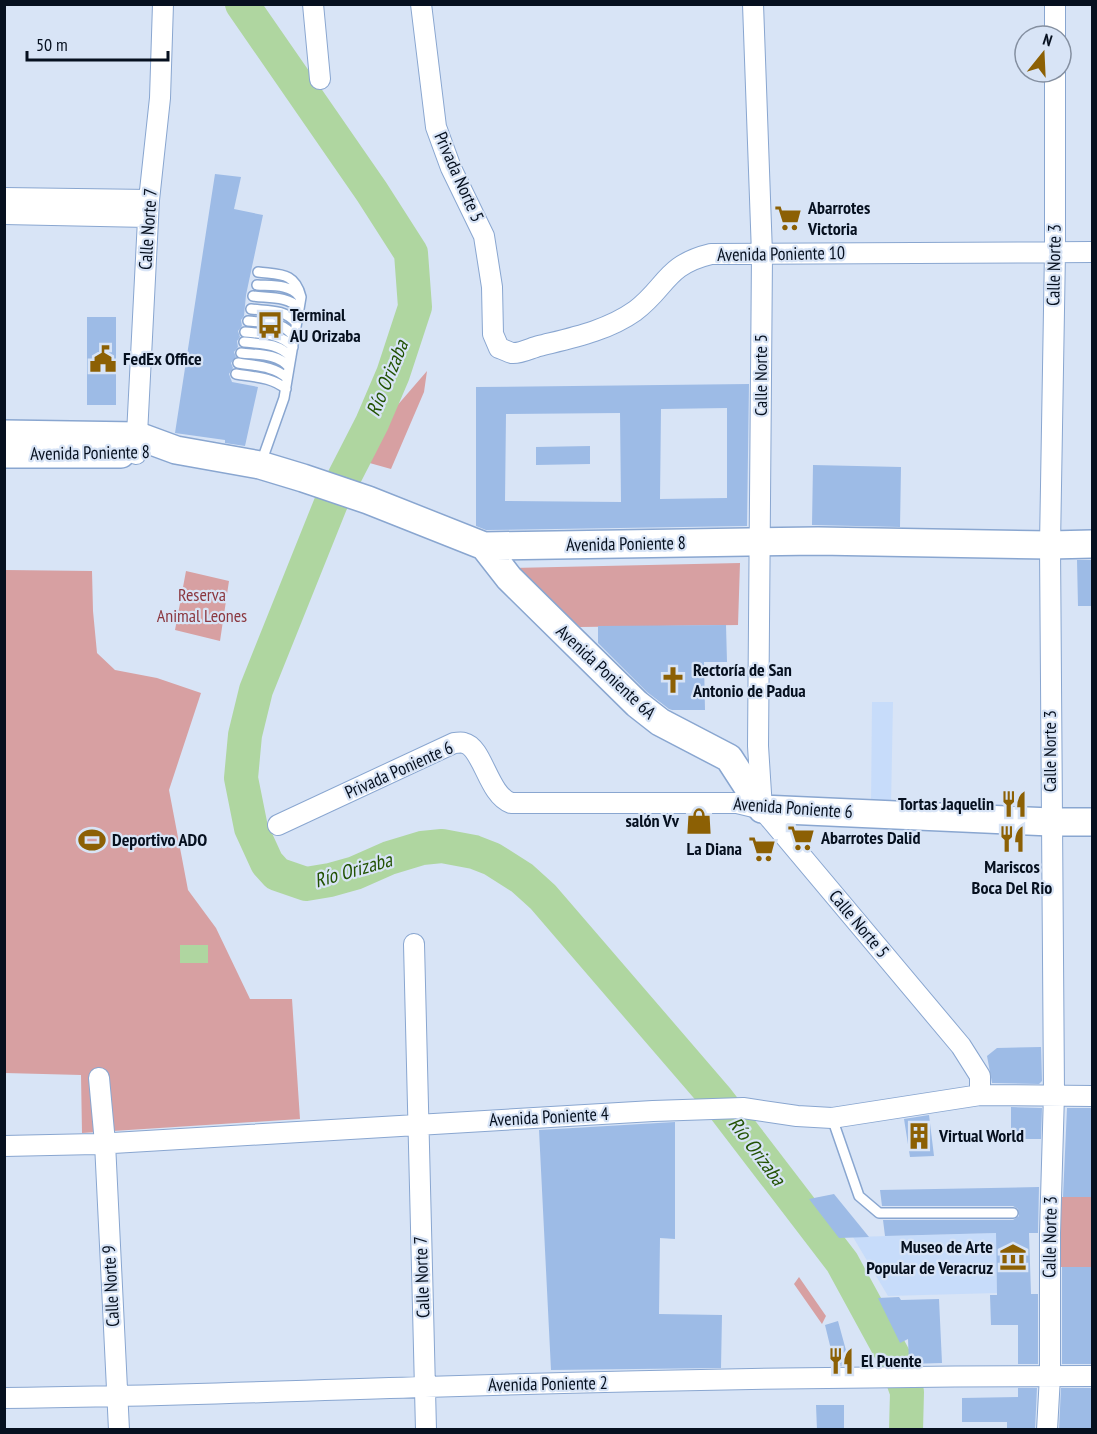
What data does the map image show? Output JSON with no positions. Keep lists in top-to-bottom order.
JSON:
{
  "streets": {
    "street": [
      "Privada Norte 5",
      "Calle Norte 7",
      "Avenida Poniente 10",
      "Calle Norte 3",
      "Calle Norte 5",
      "Avenida Poniente 8",
      "Avenida Poniente 6A",
      "Privada Poniente 6",
      "Avenida Poniente 6",
      "Avenida Poniente 4",
      "Calle Norte 9",
      "Avenida Poniente 2"
    ]
  },
  "crossings": [
    ["Privada Norte 5", "Avenida Poniente 10"],
    ["Calle Norte 7", "Avenida Poniente 8"],
    ["Calle Norte 7", "Avenida Poniente 4"],
    ["Calle Norte 7", "Avenida Poniente 2"],
    ["Avenida Poniente 10", "Calle Norte 3"],
    ["Avenida Poniente 10", "Calle Norte 5"],
    ["Calle Norte 3", "Avenida Poniente 8"],
    ["Calle Norte 3", "Avenida Poniente 6"],
    ["Calle Norte 3", "Avenida Poniente 4"],
    ["Calle Norte 3", "Avenida Poniente 2"],
    ["Calle Norte 5", "Avenida Poniente 8"],
    ["Calle Norte 5", "Avenida Poniente 6A"],
    ["Calle Norte 5", "Avenida Poniente 6"],
    ["Calle Norte 5", "Avenida Poniente 4"],
    ["Avenida Poniente 8", "Avenida Poniente 6A"],
    ["Avenida Poniente 6A", "Avenida Poniente 6"],
    ["Privada Poniente 6", "Avenida Poniente 6"],
    ["Avenida Poniente 4", "Calle Norte 9"],
    ["Calle Norte 9", "Avenida Poniente 2"]
  ],
  "water": ["Río Orizaba"],
  "parks": ["Reserva Animal Leones"],
  "places": {
    "supermarket": ["Abarrotes Victoria", "Abarrotes Dalid", "La Diana"],
    "bus stop": ["Terminal AU Orizaba"],
    "public building": ["FedEx Office"],
    "church": ["Rectoría de San Antonio de Padua"],
    "restaurant": ["Tortas Jaquelin", "Mariscos Boca Del Rio", "El Puente"],
    "shop": ["salón Vv"],
    "sports": ["Deportivo ADO"],
    "building": ["Virtual World"],
    "museum": ["Museo de Arte Popular de Veracruz"]
  },
  "scale_bar": "50 m",
  "north": "top"
}
